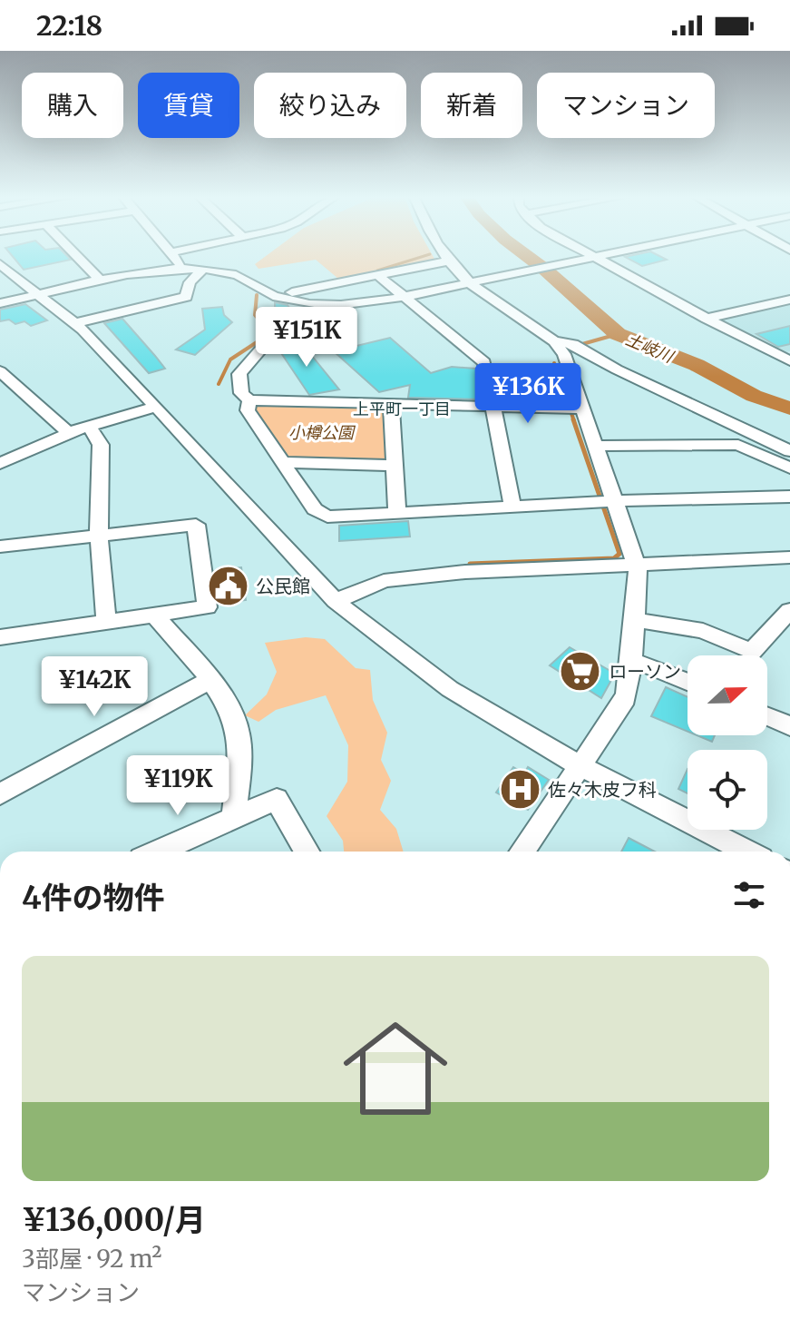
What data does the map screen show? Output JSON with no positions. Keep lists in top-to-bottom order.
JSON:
{
  "districts": ["上平町一丁目"],
  "water": ["土岐川"],
  "parks": ["小樽公園"],
  "places": {
    "public building": ["公民館"],
    "supermarket": ["ローソン"],
    "hospital": ["佐々木皮フ科"]
  },
  "north": "right",
  "page": {
    "status": "22:18",
    "chip": [
      "購入",
      "賃貸",
      "絞り込み",
      "新着",
      "マンション"
    ],
    "price": [
      "¥151K",
      "¥136K",
      "¥142K",
      "¥119K"
    ],
    "heading": "4件の物件",
    "list": [
      {
        "name": "¥136,000/月",
        "note": "3部屋 · 92 m² · マンション"
      }
    ]
  }
}
